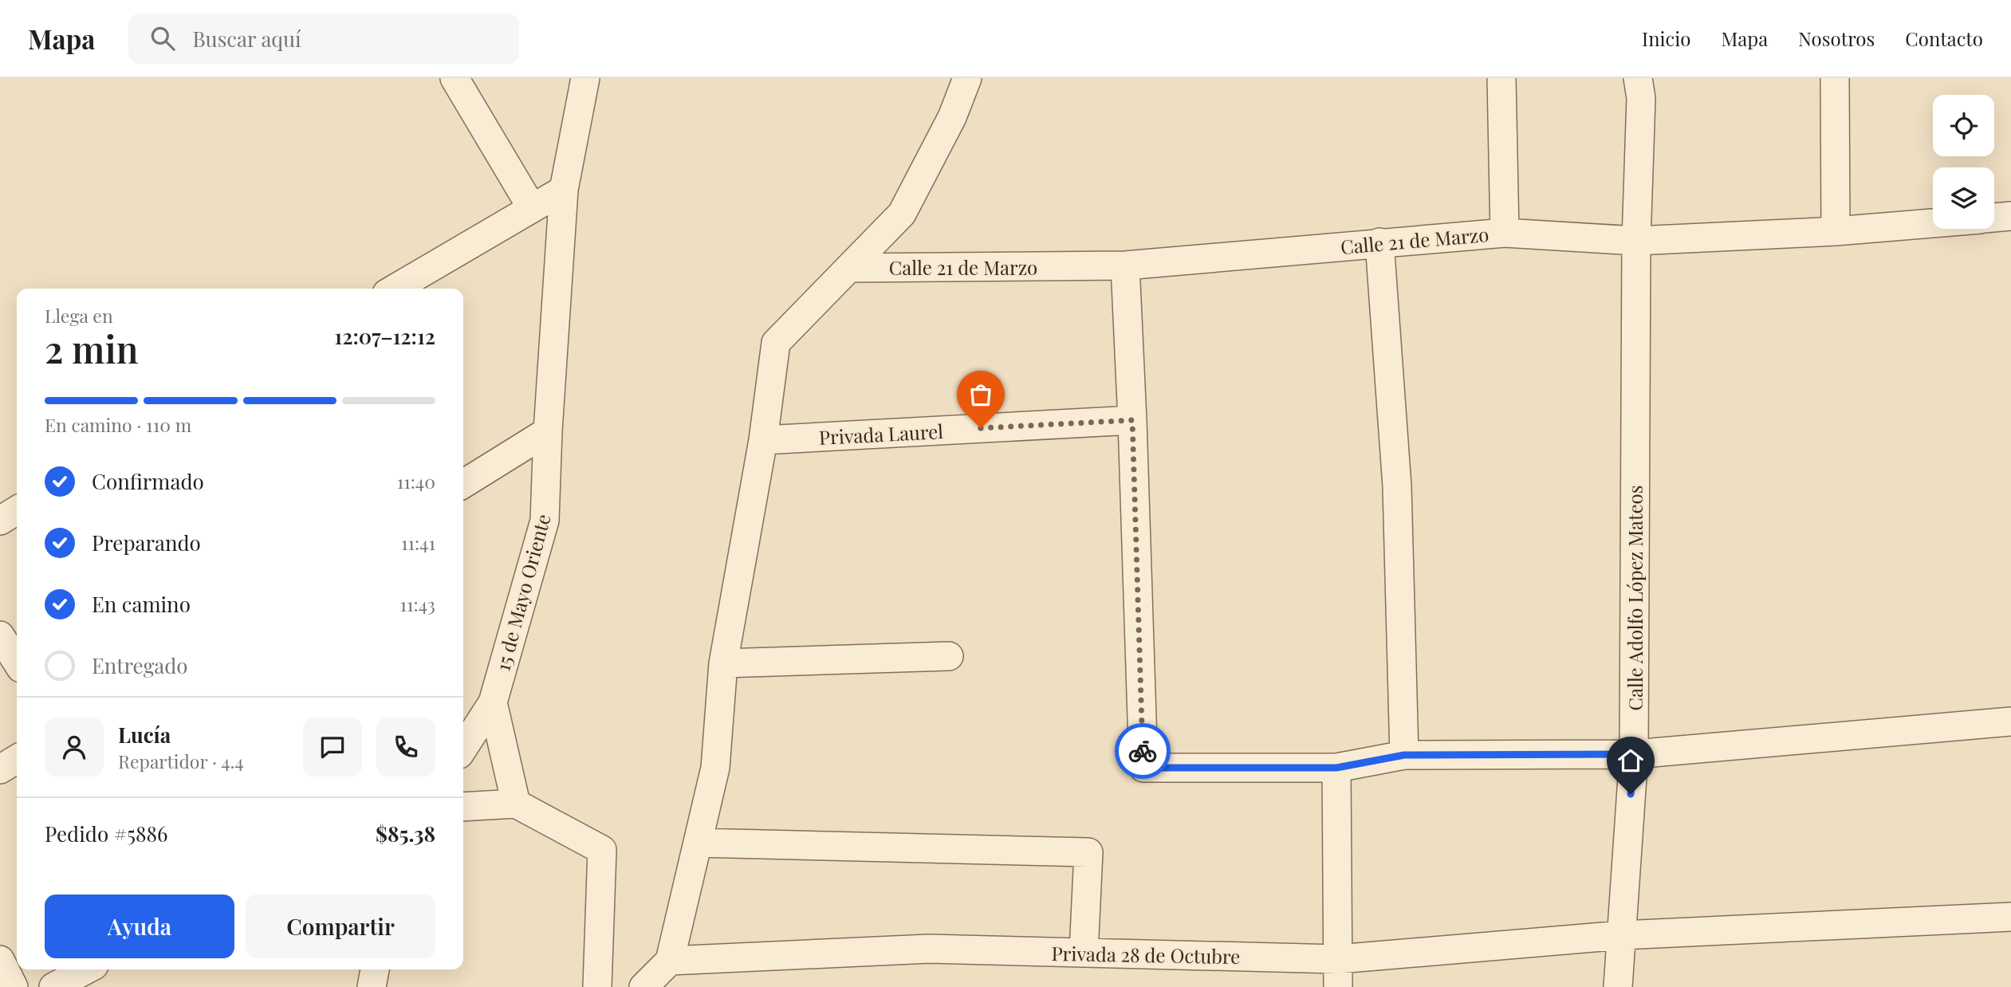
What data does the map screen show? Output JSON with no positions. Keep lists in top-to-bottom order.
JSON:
{
  "streets": {
    "street": [
      "Calle 21 de Marzo",
      "Privada Laurel",
      "15 de Mayo Oriente",
      "Calle Adolfo López Mateos",
      "Privada 28 de Octubre"
    ]
  },
  "crossings": [
    ["Calle 21 de Marzo", "Calle Adolfo López Mateos"],
    ["Calle Adolfo López Mateos", "Privada 28 de Octubre"]
  ],
  "page": {
    "header": "Mapa",
    "search": "Buscar aquí",
    "nav": [
      "Inicio",
      "Mapa",
      "Nosotros",
      "Contacto"
    ],
    "heading": ["2 min", "Llega en", "12:07–12:12"],
    "panel": [
      "Lucía",
      "Repartidor · 4.4",
      "Pedido #5886",
      "$85.38"
    ],
    "bar": "En camino · 110 m",
    "list": [
      ["Confirmado", "11:40"],
      ["Preparando", "11:41"],
      ["En camino", "11:43"],
      "Entregado"
    ],
    "buttons": ["Ayuda", "Compartir"]
  }
}
